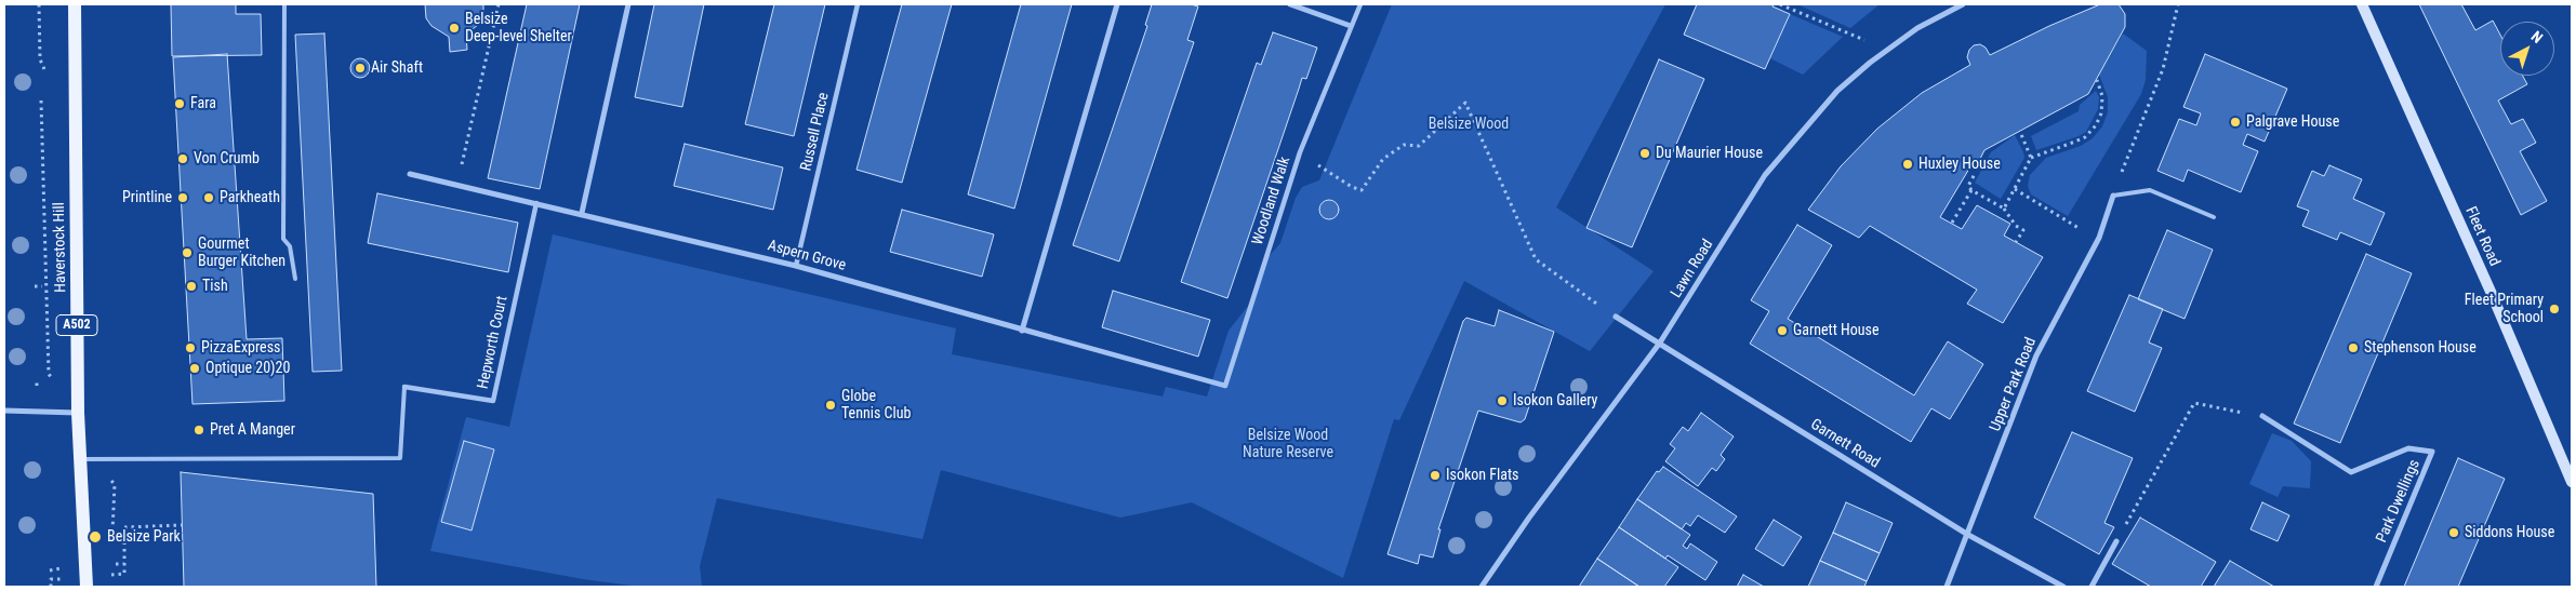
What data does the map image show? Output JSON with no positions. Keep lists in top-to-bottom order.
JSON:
{
  "streets": {
    "main road": ["Fleet Road", "Haverstock Hill", "A502"],
    "street": [
      "Russell Place",
      "Woodland Walk",
      "Aspern Grove",
      "Lawn Road",
      "Hepworth Court",
      "Upper Park Road",
      "Garnett Road",
      "Park Dwellings"
    ]
  },
  "crossings": [
    ["Russell Place", "Aspern Grove"],
    ["Woodland Walk", "Aspern Grove"],
    ["Aspern Grove", "Hepworth Court"],
    ["Lawn Road", "Garnett Road"],
    ["Upper Park Road", "Garnett Road"]
  ],
  "parks": ["Belsize Wood", "Belsize Wood Nature Reserve"],
  "places": [
    "Belsize Deep-level Shelter",
    "Air Shaft",
    "Fara",
    "Palgrave House",
    "Du Maurier House",
    "Von Crumb",
    "Huxley House",
    "Printline",
    "Parkheath",
    "Gourmet Burger Kitchen",
    "Tish",
    "Fleet Primary School",
    "Garnett House",
    "PizzaExpress",
    "Stephenson House",
    "Optique 20)20",
    "Isokon Gallery",
    "Globe Tennis Club",
    "Pret A Manger",
    "Isokon Flats",
    "Siddons House",
    "Belsize Park"
  ],
  "north": "top right"
}
